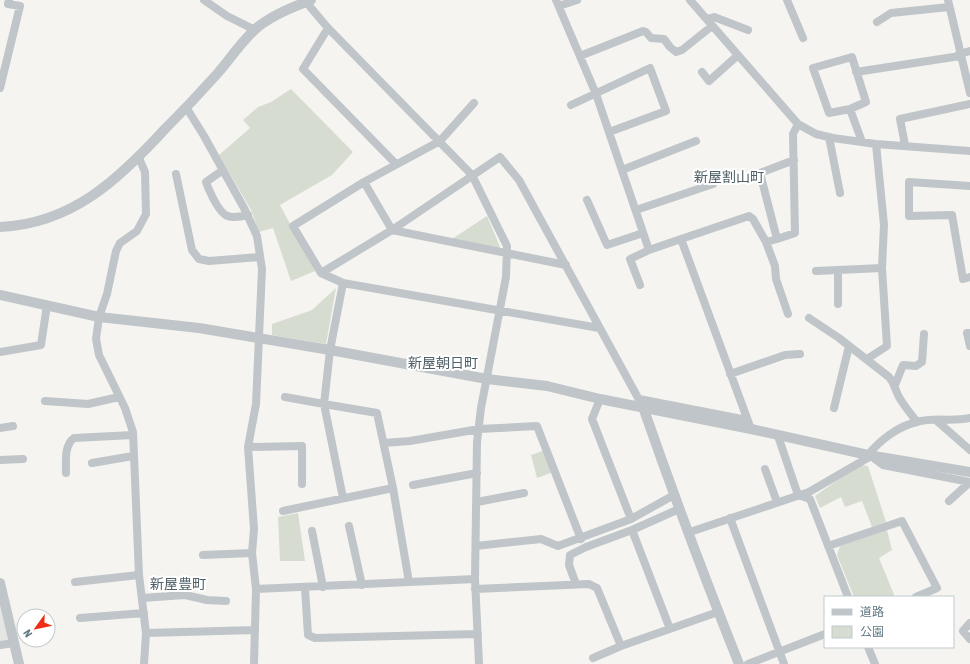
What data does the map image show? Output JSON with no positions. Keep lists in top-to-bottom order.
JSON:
{
  "districts": ["新屋割山町", "新屋朝日町", "新屋豊町"],
  "legend": ["道路", "公園"],
  "north": "bottom left"
}
